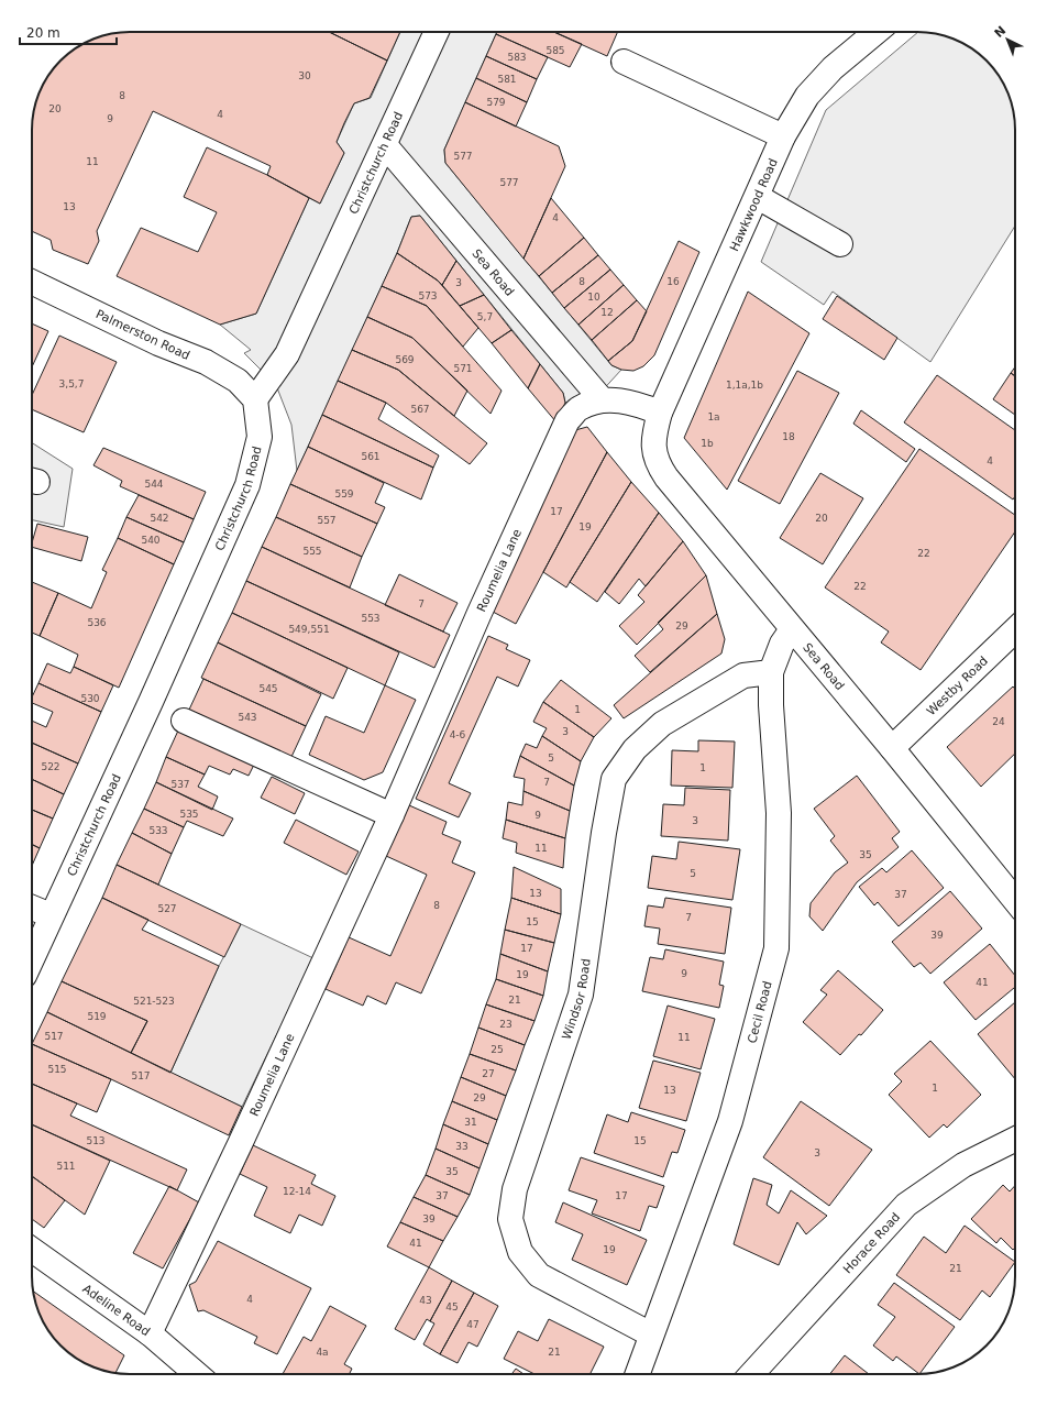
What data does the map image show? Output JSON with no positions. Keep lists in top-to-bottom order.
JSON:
{
  "streets": {
    "street": [
      "Christchurch Road",
      "Hawkwood Road",
      "Sea Road",
      "Palmerston Road",
      "Roumelia Lane",
      "Westby Road",
      "Windsor Road",
      "Cecil Road",
      "Horace Road",
      "Adeline Road"
    ]
  },
  "crossings": [
    ["Christchurch Road", "Sea Road"],
    ["Christchurch Road", "Palmerston Road"],
    ["Hawkwood Road", "Sea Road"],
    ["Hawkwood Road", "Roumelia Lane"],
    ["Sea Road", "Roumelia Lane"],
    ["Sea Road", "Westby Road"],
    ["Sea Road", "Cecil Road"],
    ["Roumelia Lane", "Adeline Road"],
    ["Windsor Road", "Cecil Road"]
  ],
  "house_numbers": [
    "585",
    "583",
    "30",
    "581",
    "8",
    "579",
    "20",
    "4",
    "9",
    "577",
    "11",
    "577",
    "13",
    "4",
    "8",
    "16",
    "3",
    "573",
    "10",
    "12",
    "5,7",
    "569",
    "571",
    "3,5,7",
    "1,1a,1b",
    "567",
    "1a",
    "18",
    "1b",
    "561",
    "4",
    "544",
    "559",
    "17",
    "542",
    "20",
    "557",
    "19",
    "540",
    "555",
    "22",
    "22",
    "7",
    "553",
    "536",
    "29",
    "549,551",
    "545",
    "530",
    "1",
    "543",
    "24",
    "3",
    "4-6",
    "5",
    "522",
    "1",
    "7",
    "537",
    "535",
    "9",
    "3",
    "533",
    "11",
    "35",
    "5",
    "13",
    "37",
    "8",
    "527",
    "7",
    "15",
    "39",
    "17",
    "9",
    "19",
    "41",
    "21",
    "521-523",
    "519",
    "23",
    "517",
    "11",
    "25",
    "515",
    "27",
    "517",
    "1",
    "13",
    "29",
    "31",
    "513",
    "15",
    "33",
    "3",
    "511",
    "35",
    "12-14",
    "37",
    "17",
    "39",
    "41",
    "19",
    "21",
    "4",
    "43",
    "45",
    "47",
    "4a",
    "21"
  ],
  "scale_bar": "20 m",
  "north": "top left"
}
